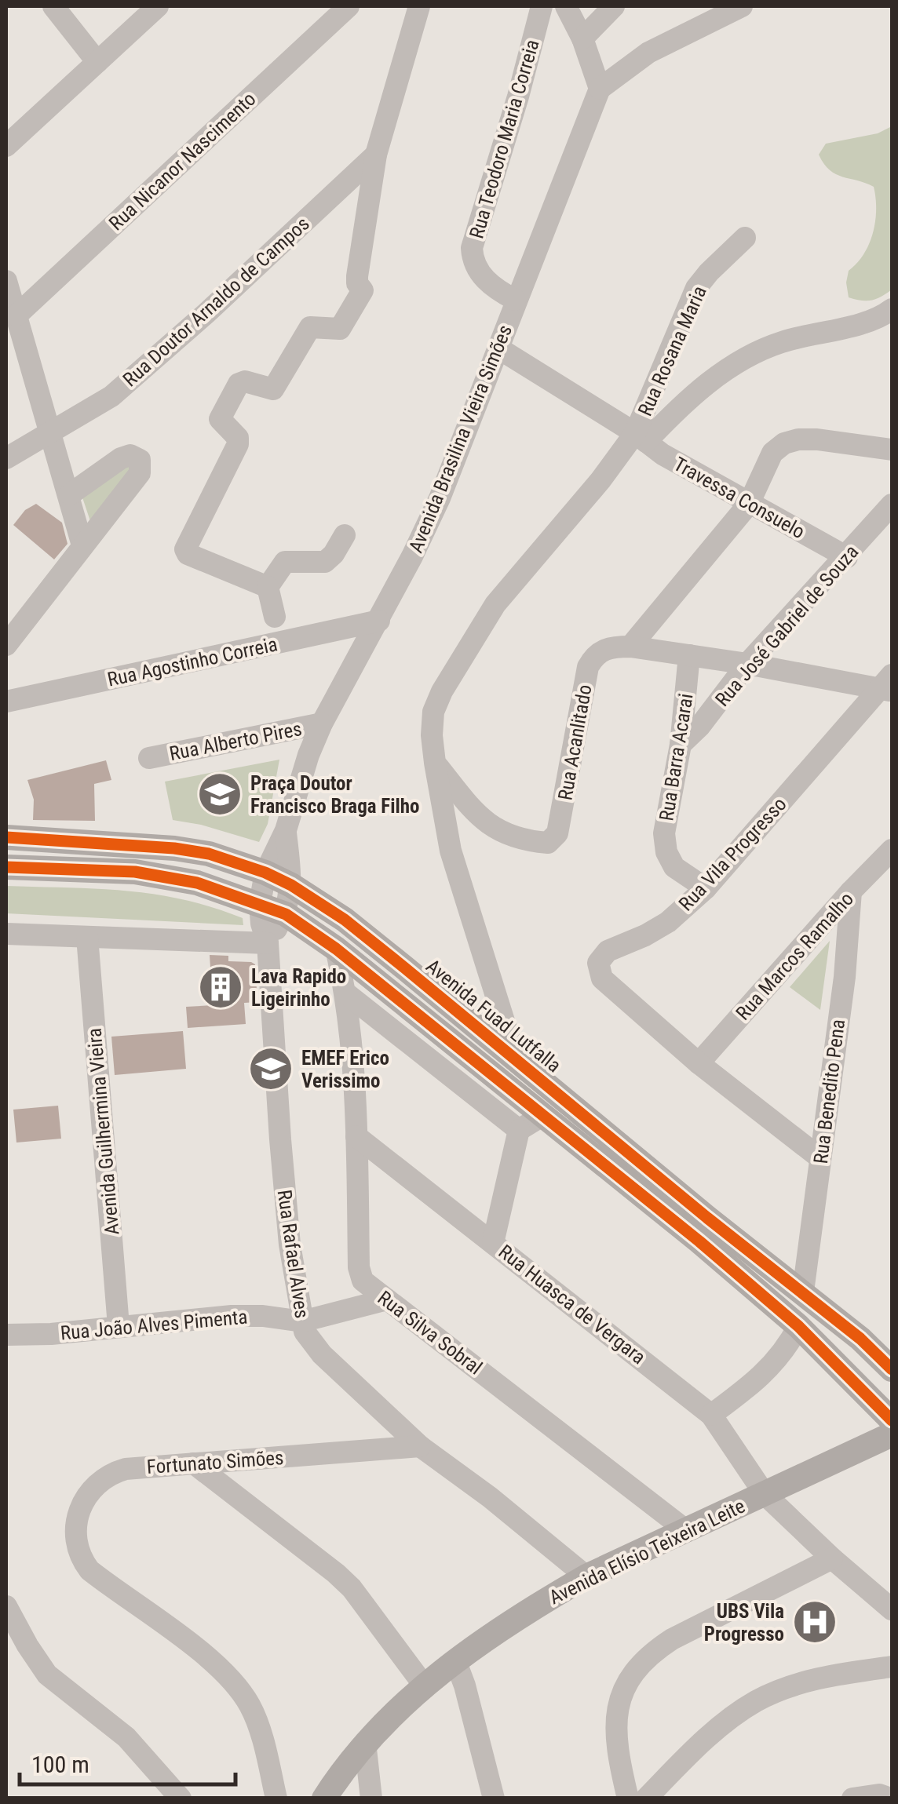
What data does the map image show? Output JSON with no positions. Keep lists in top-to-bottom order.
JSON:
{
  "streets": {
    "main road": ["Avenida Fuad Lutfalla", "Avenida Elísio Teixeira Leite"],
    "street": [
      "Rua Teodoro Maria Correia",
      "Rua Nicanor Nascimento",
      "Rua Doutor Arnaldo de Campos",
      "Rua Rosana Maria",
      "Avenida Brasilina Vieira Simões",
      "Travessa Consuelo",
      "Rua José Gabriel de Souza",
      "Rua Agostinho Correia",
      "Rua Alberto Pires",
      "Rua Acanlitado",
      "Rua Barra Acarai",
      "Rua Vila Progresso",
      "Rua Marcos Ramalho",
      "Rua Benedito Pena",
      "Avenida Guilhermina Vieira",
      "Rua Rafael Alves",
      "Rua Huasca de Vergara",
      "Rua João Alves Pimenta",
      "Rua Silva Sobral",
      "Fortunato Simões"
    ]
  },
  "crossings": [
    ["Rua Teodoro Maria Correia", "Avenida Brasilina Vieira Simões"],
    ["Rua Rosana Maria", "Travessa Consuelo"],
    ["Avenida Brasilina Vieira Simões", "Travessa Consuelo"],
    ["Avenida Brasilina Vieira Simões", "Rua Agostinho Correia"],
    ["Avenida Brasilina Vieira Simões", "Rua Alberto Pires"],
    ["Avenida Brasilina Vieira Simões", "Avenida Fuad Lutfalla"],
    ["Avenida Brasilina Vieira Simões", "Rua Rafael Alves"],
    ["Travessa Consuelo", "Rua José Gabriel de Souza"],
    ["Rua José Gabriel de Souza", "Rua Acanlitado"],
    ["Rua José Gabriel de Souza", "Rua Barra Acarai"],
    ["Rua Acanlitado", "Rua Barra Acarai"],
    ["Rua Acanlitado", "Rua Vila Progresso"],
    ["Rua Barra Acarai", "Rua Vila Progresso"],
    ["Rua Vila Progresso", "Rua Marcos Ramalho"],
    ["Rua Vila Progresso", "Rua Benedito Pena"],
    ["Rua Marcos Ramalho", "Rua Benedito Pena"],
    ["Avenida Fuad Lutfalla", "Rua Benedito Pena"],
    ["Avenida Guilhermina Vieira", "Rua João Alves Pimenta"],
    ["Rua Rafael Alves", "Rua João Alves Pimenta"],
    ["Rua Rafael Alves", "Fortunato Simões"],
    ["Rua Rafael Alves", "Avenida Elísio Teixeira Leite"],
    ["Rua Huasca de Vergara", "Rua Silva Sobral"],
    ["Rua Huasca de Vergara", "Avenida Elísio Teixeira Leite"],
    ["Rua Silva Sobral", "Avenida Elísio Teixeira Leite"]
  ],
  "places": {
    "school or university": ["Praça Doutor Francisco Braga Filho", "EMEF Erico Verissimo"],
    "building": ["Lava Rapido Ligeirinho"],
    "hospital": ["UBS Vila Progresso"]
  },
  "scale_bar": "100 m"
}
